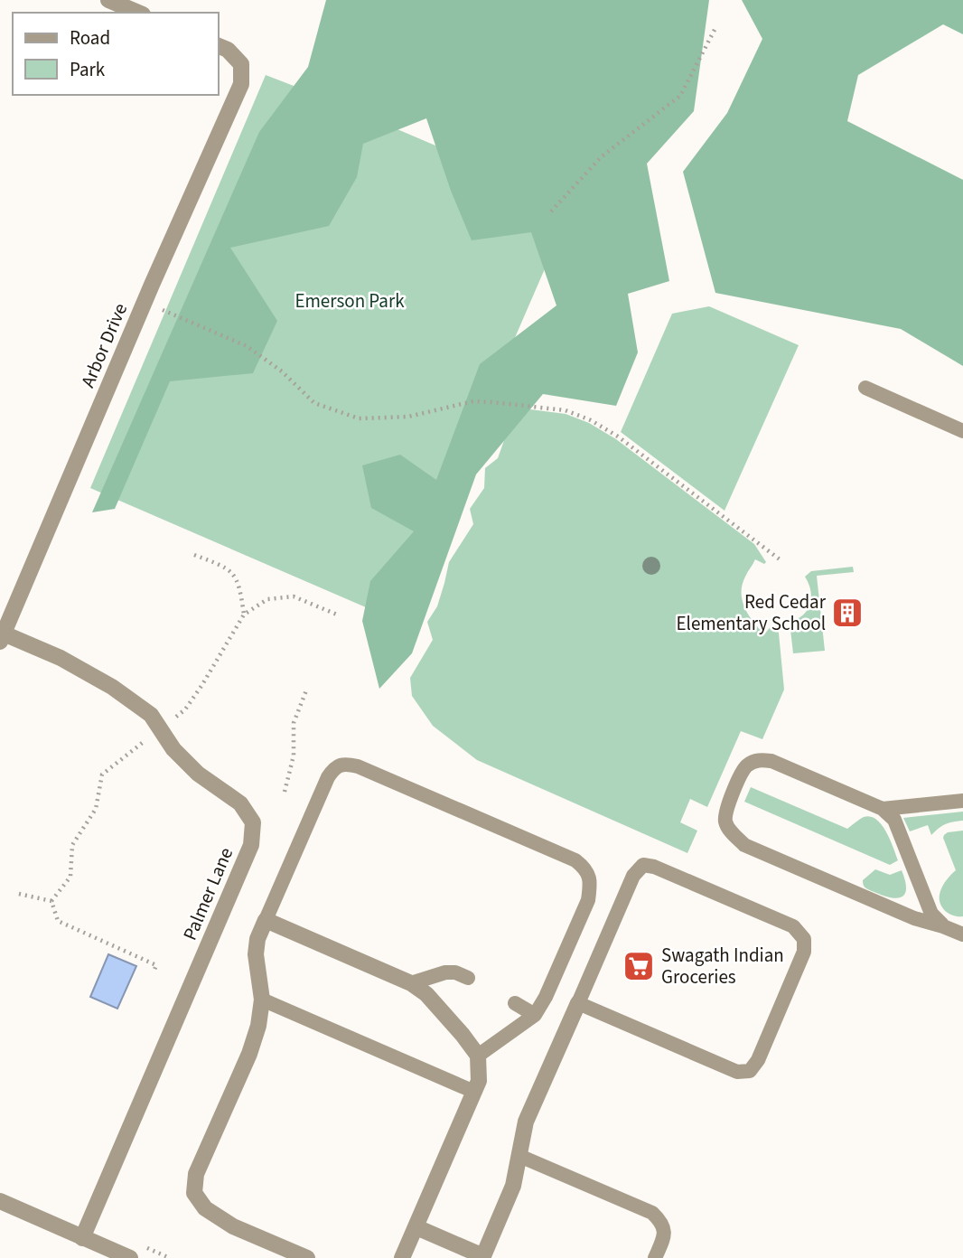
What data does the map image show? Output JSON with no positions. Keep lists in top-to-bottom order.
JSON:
{
  "streets": {
    "street": ["Arbor Drive", "Palmer Lane"]
  },
  "crossings": [
    ["Arbor Drive", "Palmer Lane"]
  ],
  "parks": ["Emerson Park"],
  "places": {
    "building": ["Red Cedar Elementary School"],
    "supermarket": ["Swagath Indian Groceries"]
  },
  "legend": ["Road", "Park"]
}
